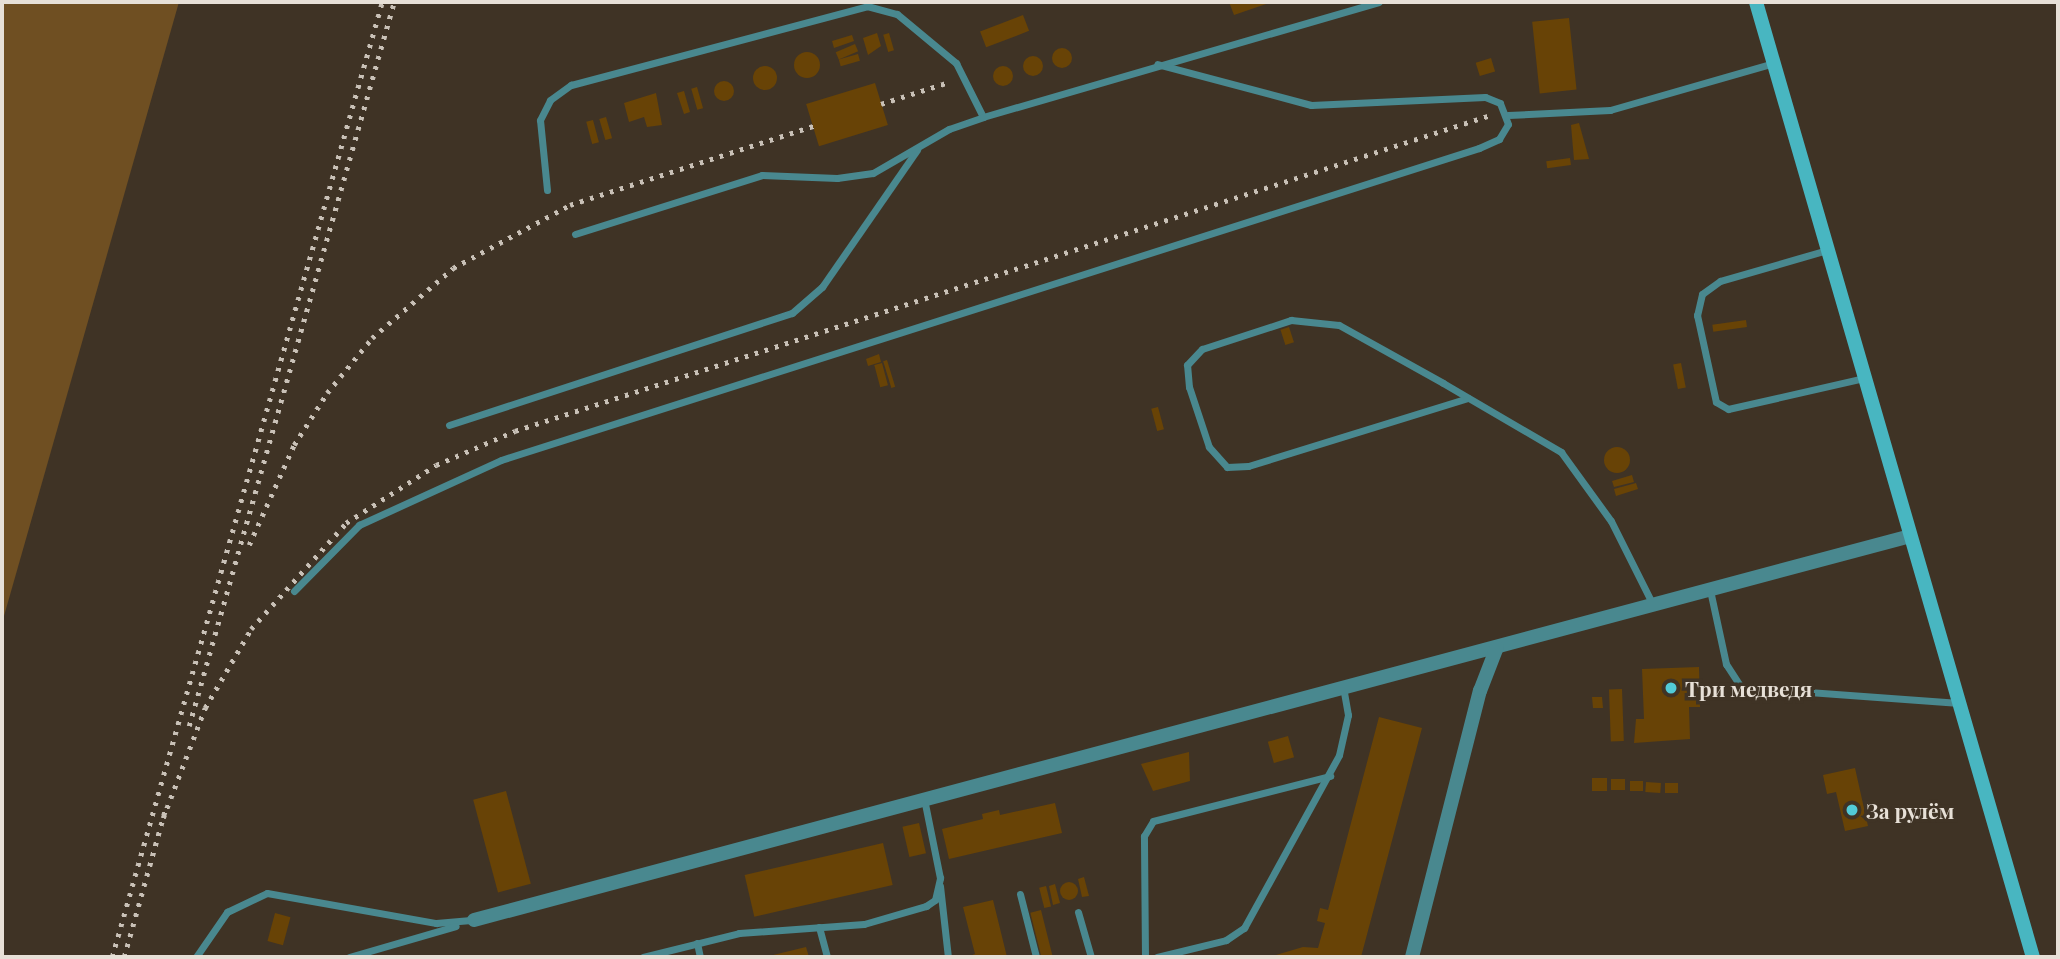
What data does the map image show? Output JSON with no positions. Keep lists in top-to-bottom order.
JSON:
{
  "places": ["Три медведя", "За рулём"]
}
